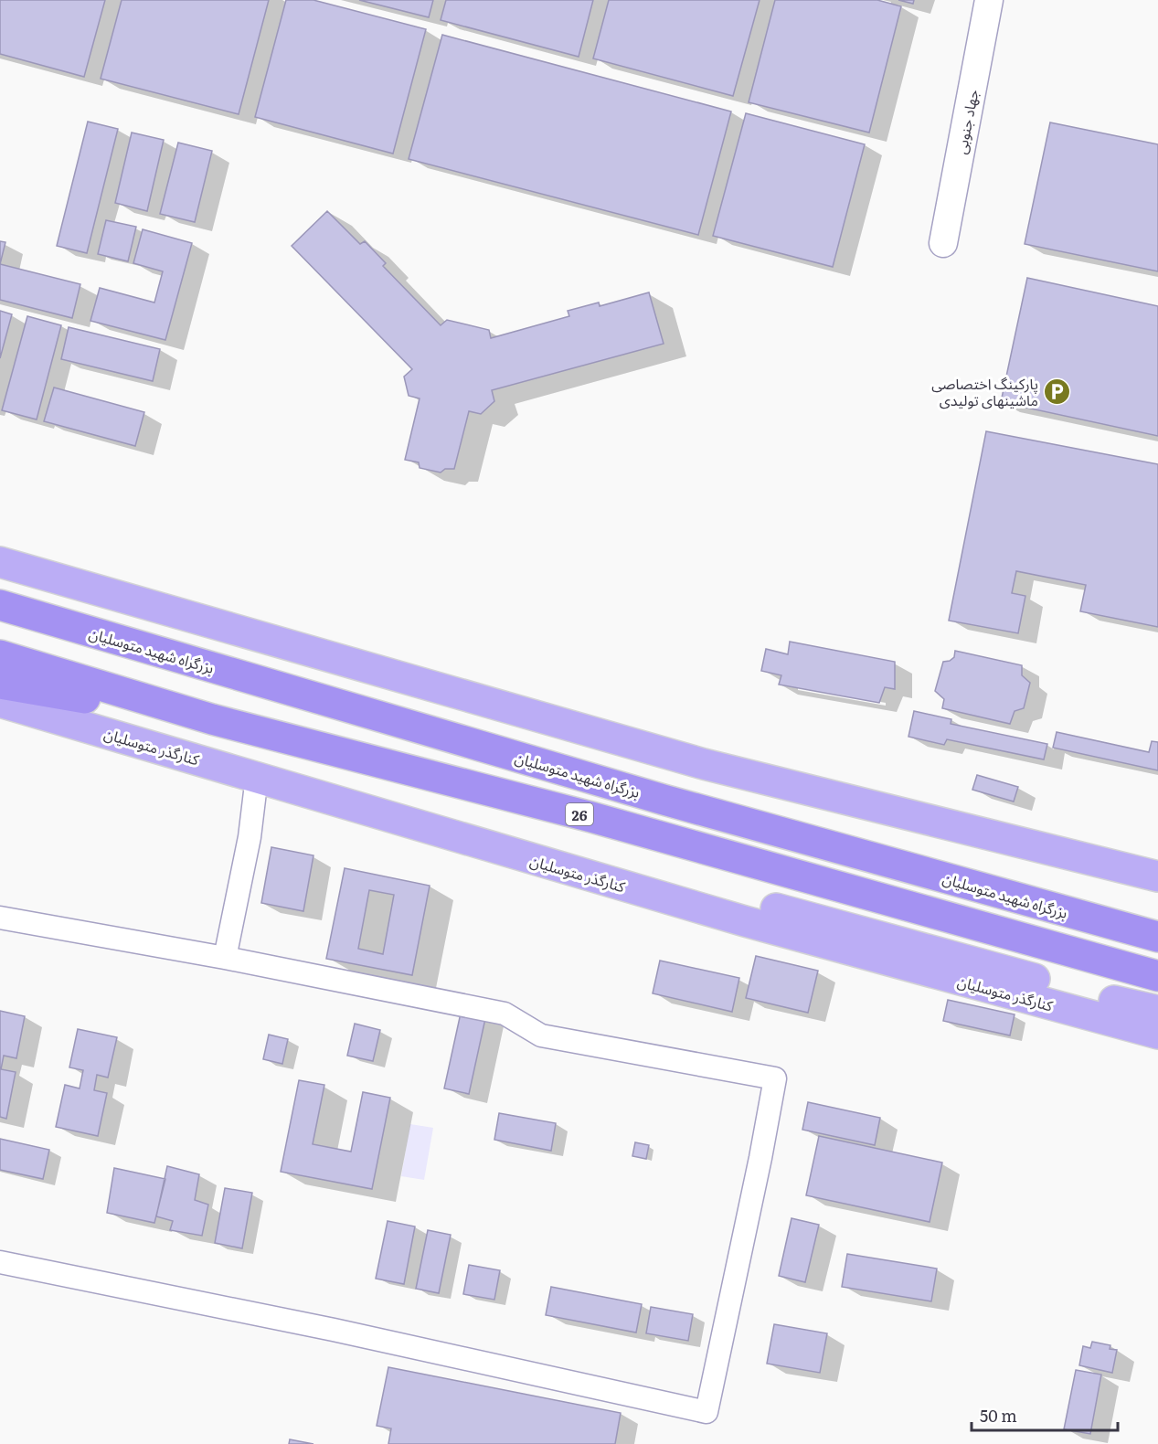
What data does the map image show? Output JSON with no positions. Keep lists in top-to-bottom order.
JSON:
{
  "streets": {
    "highway": ["بزرگراه شهید متوسلیان", "26"],
    "main road": ["کنارگذر متوسلیان"],
    "street": ["جهاد جنوبی"]
  },
  "places": {
    "parking": ["پارکینگ اختصاصی ماشینهای تولیدی"]
  },
  "scale_bar": "50 m"
}
